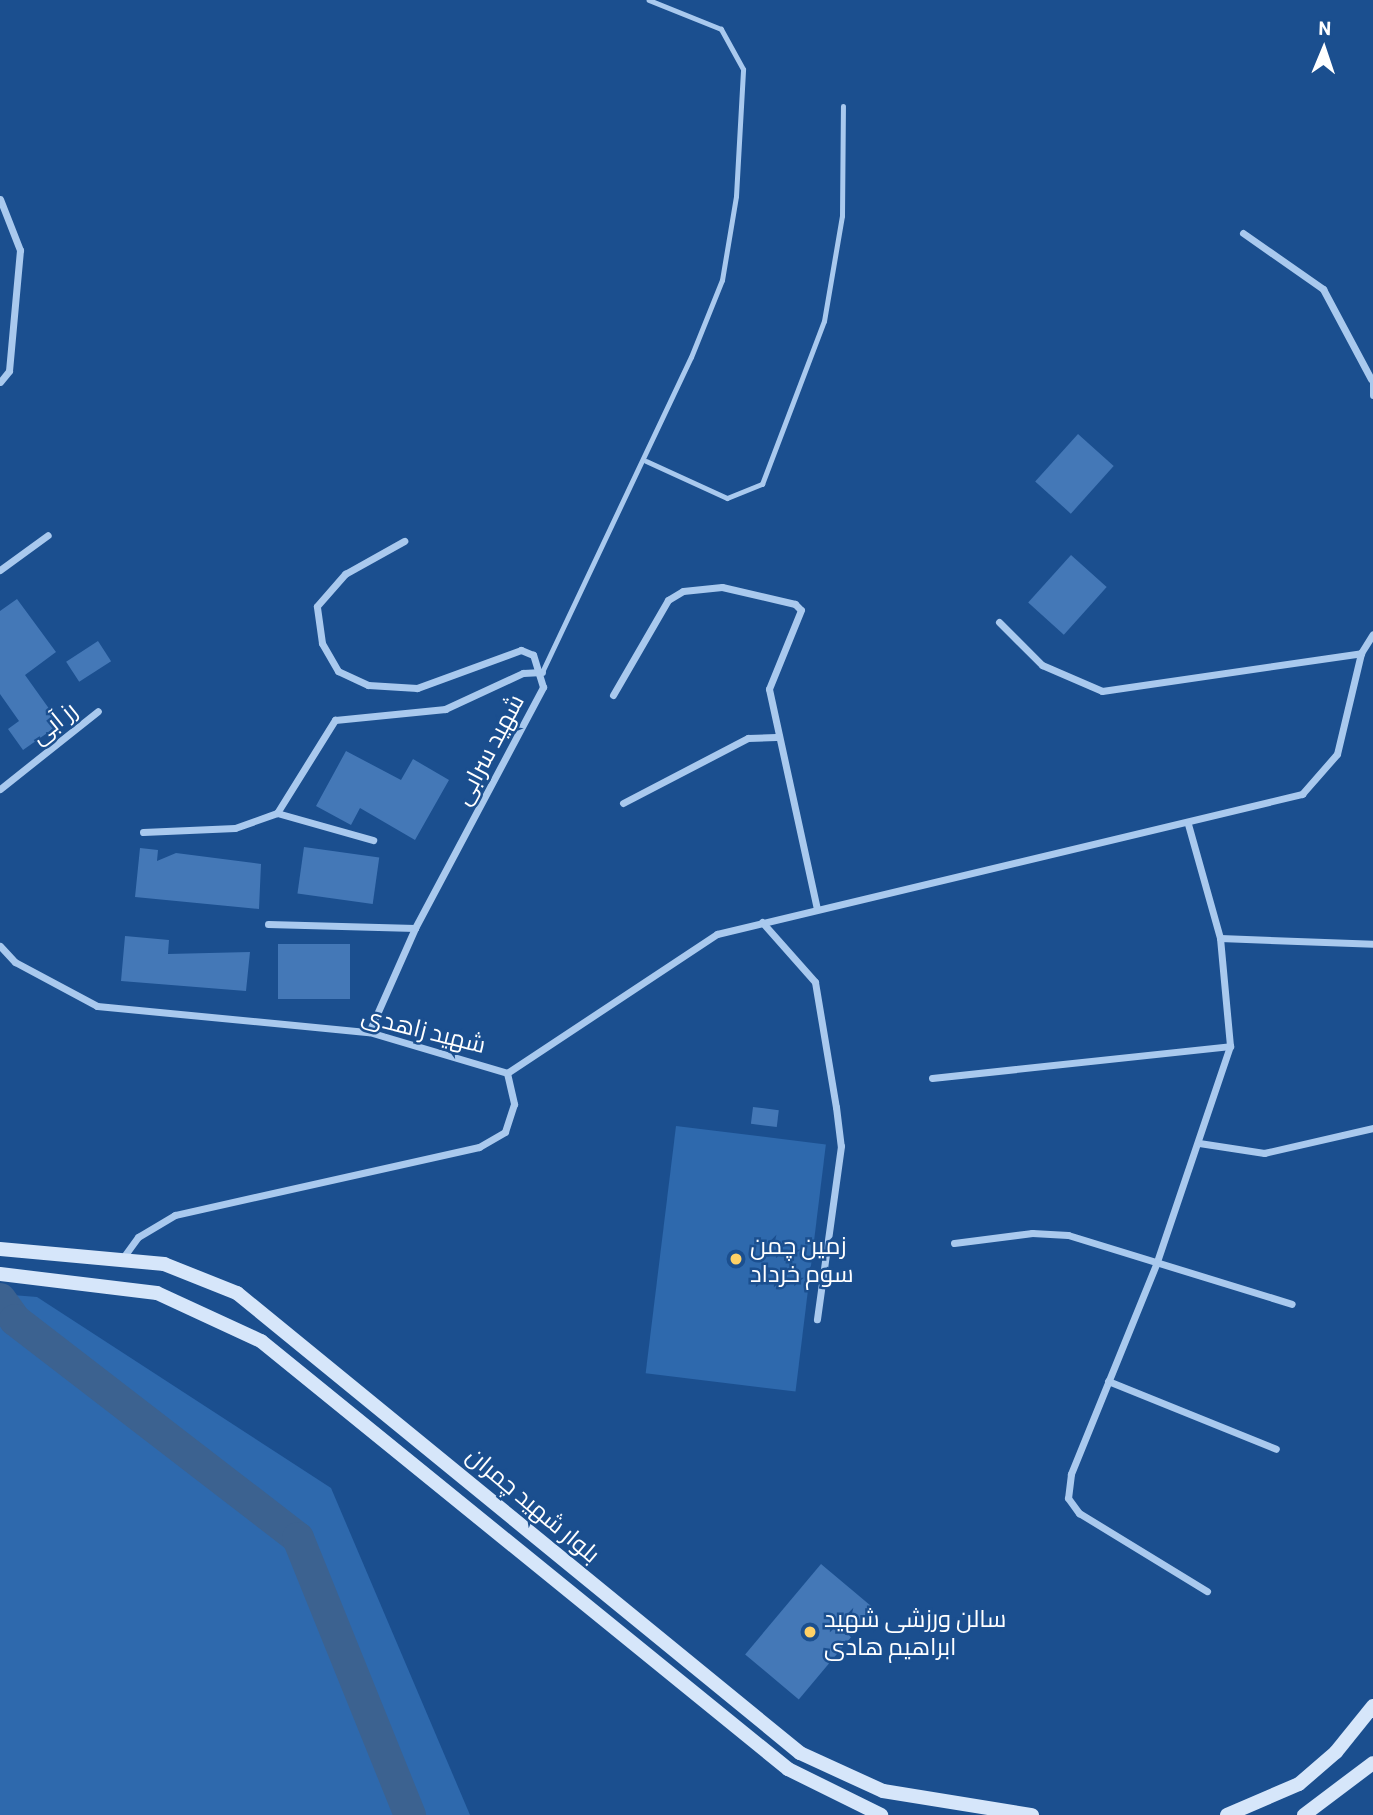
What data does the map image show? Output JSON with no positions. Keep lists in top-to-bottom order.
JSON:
{
  "streets": {
    "main road": ["بلوار شهید چمران"],
    "street": ["رز آبی", "شهید سرابی", "شهید زاهدی"]
  },
  "crossings": [
    ["شهید سرابی", "شهید زاهدی"],
    ["شهید زاهدی", "بلوار شهید چمران"]
  ],
  "places": ["زمین چمن سوم خرداد", "سالن ورزشی شهید ابراهیم هادی"],
  "north": "top"
}
